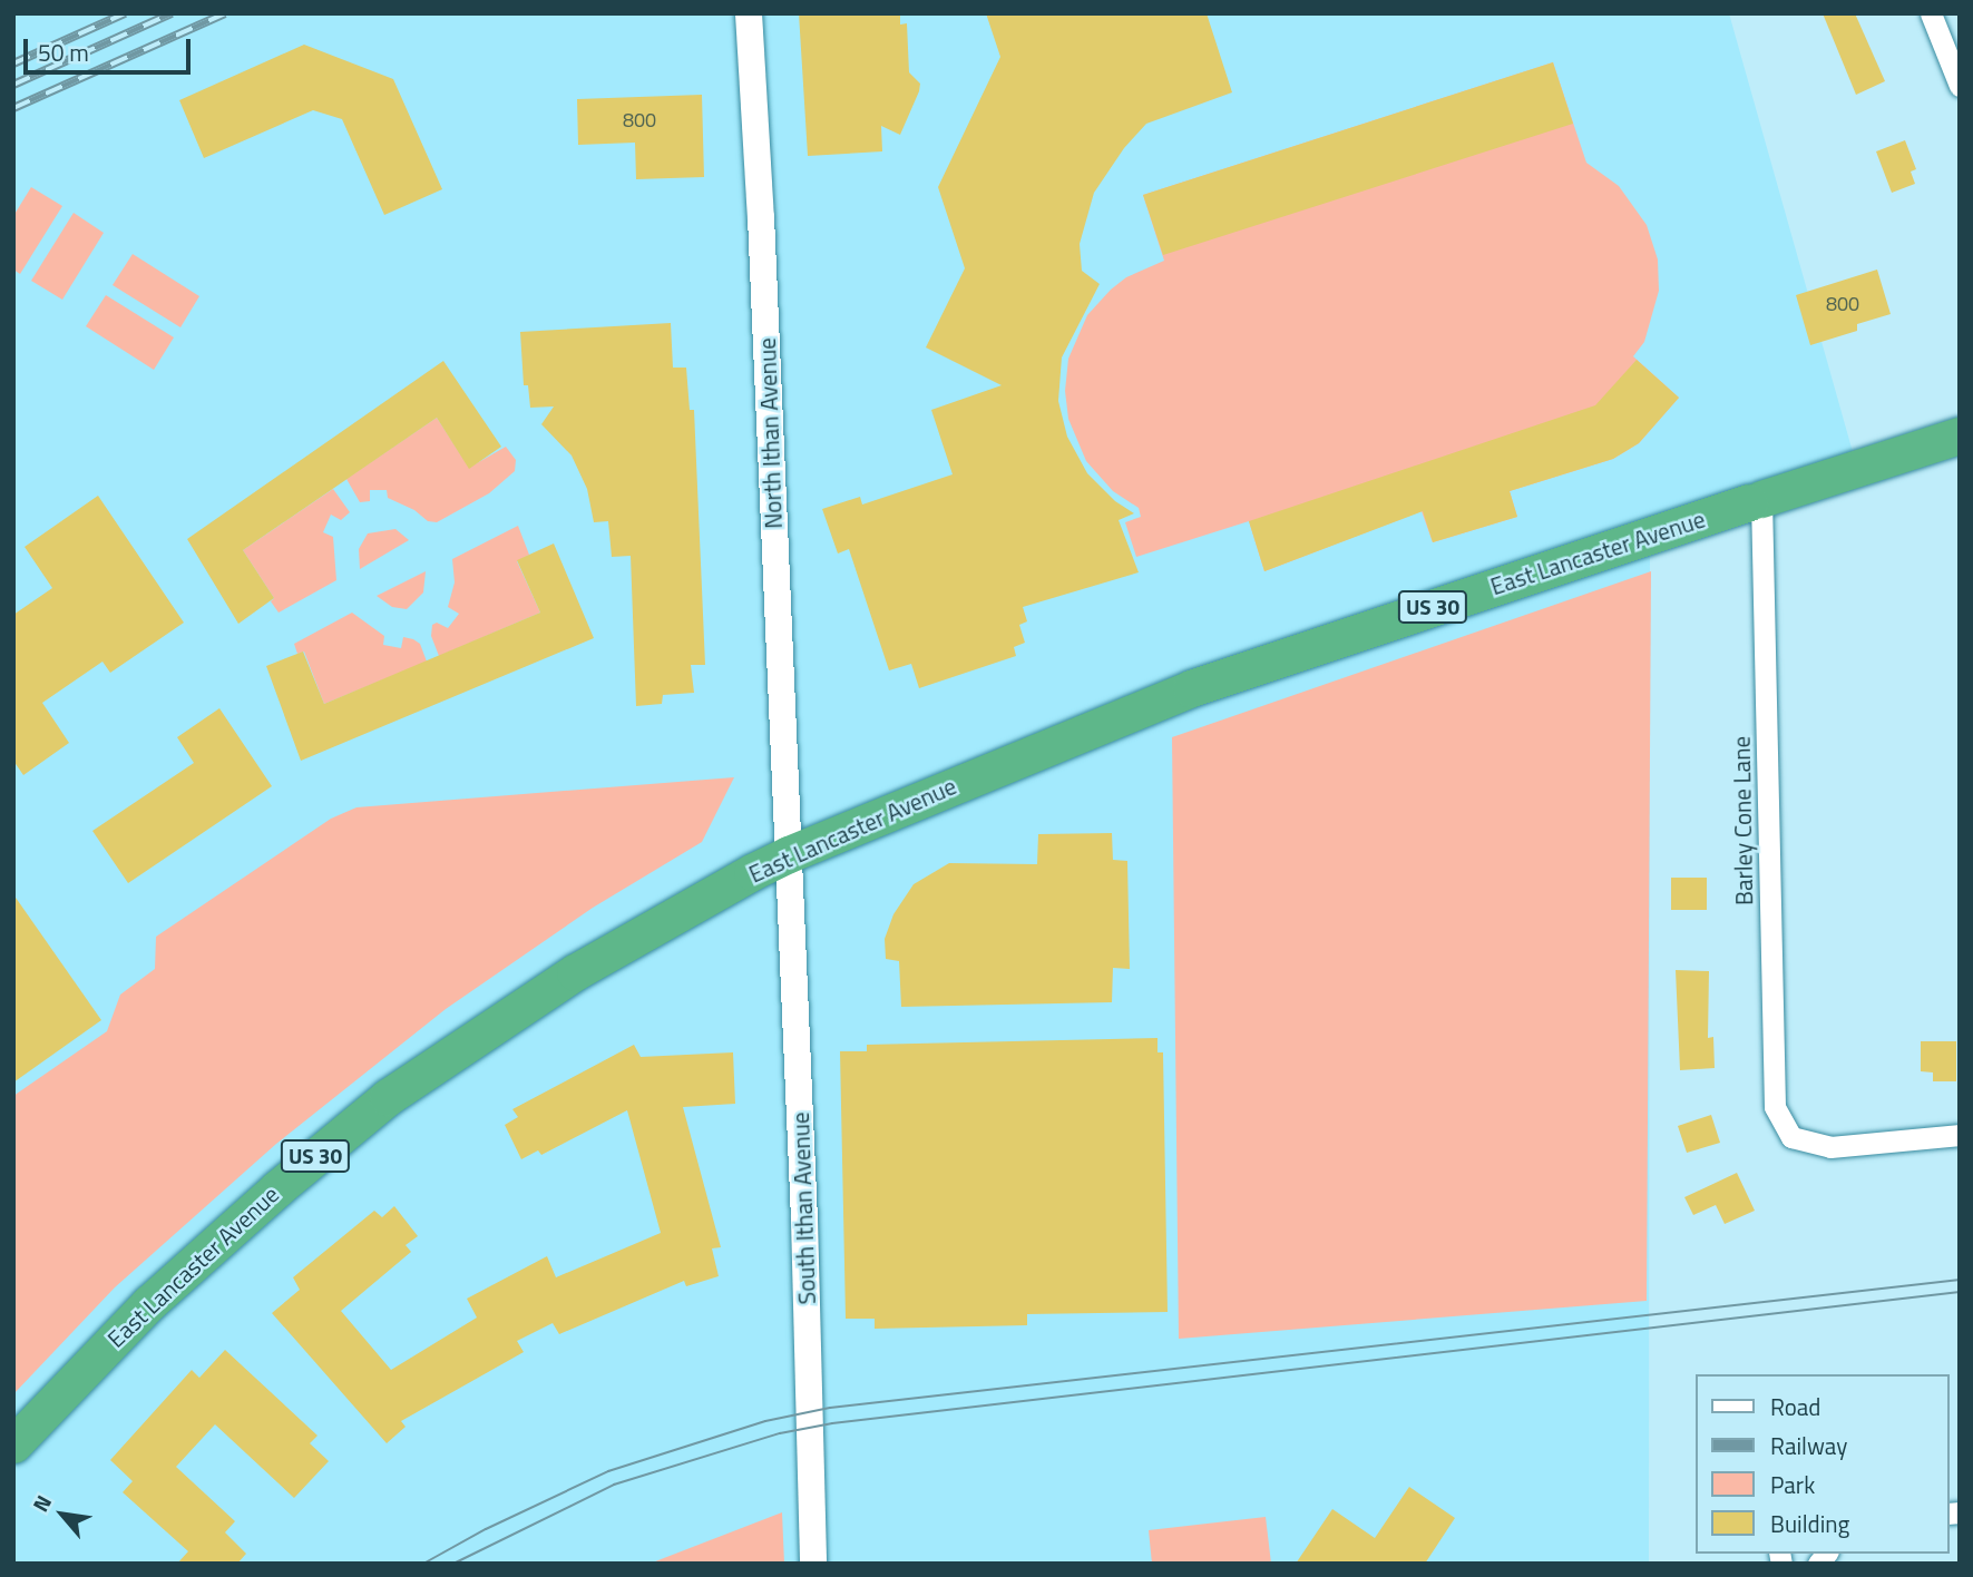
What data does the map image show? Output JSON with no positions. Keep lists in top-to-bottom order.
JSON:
{
  "streets": {
    "highway": ["East Lancaster Avenue", "US 30"],
    "street": ["North Ithan Avenue", "Barley Cone Lane", "South Ithan Avenue"]
  },
  "crossings": [
    ["North Ithan Avenue", "East Lancaster Avenue"],
    ["North Ithan Avenue", "South Ithan Avenue"],
    ["East Lancaster Avenue", "Barley Cone Lane"],
    ["East Lancaster Avenue", "South Ithan Avenue"]
  ],
  "house_numbers": ["800", "800"],
  "legend": [
    "Road",
    "Railway",
    "Park",
    "Building"
  ],
  "scale_bar": "50 m",
  "north": "top left"
}
